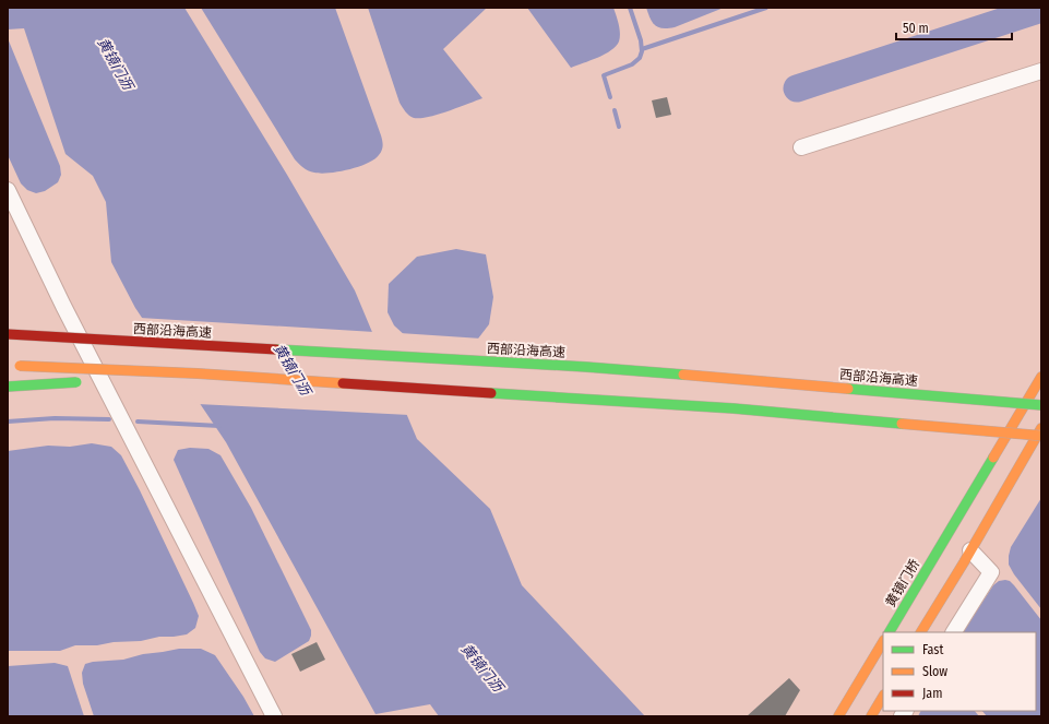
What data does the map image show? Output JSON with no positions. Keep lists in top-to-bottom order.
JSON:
{
  "streets": {
    "main road": ["西部沿海高速", "黄镜门桥"]
  },
  "water": ["黄镜门沥"],
  "legend": ["Fast", "Slow", "Jam"],
  "scale_bar": "50 m"
}
